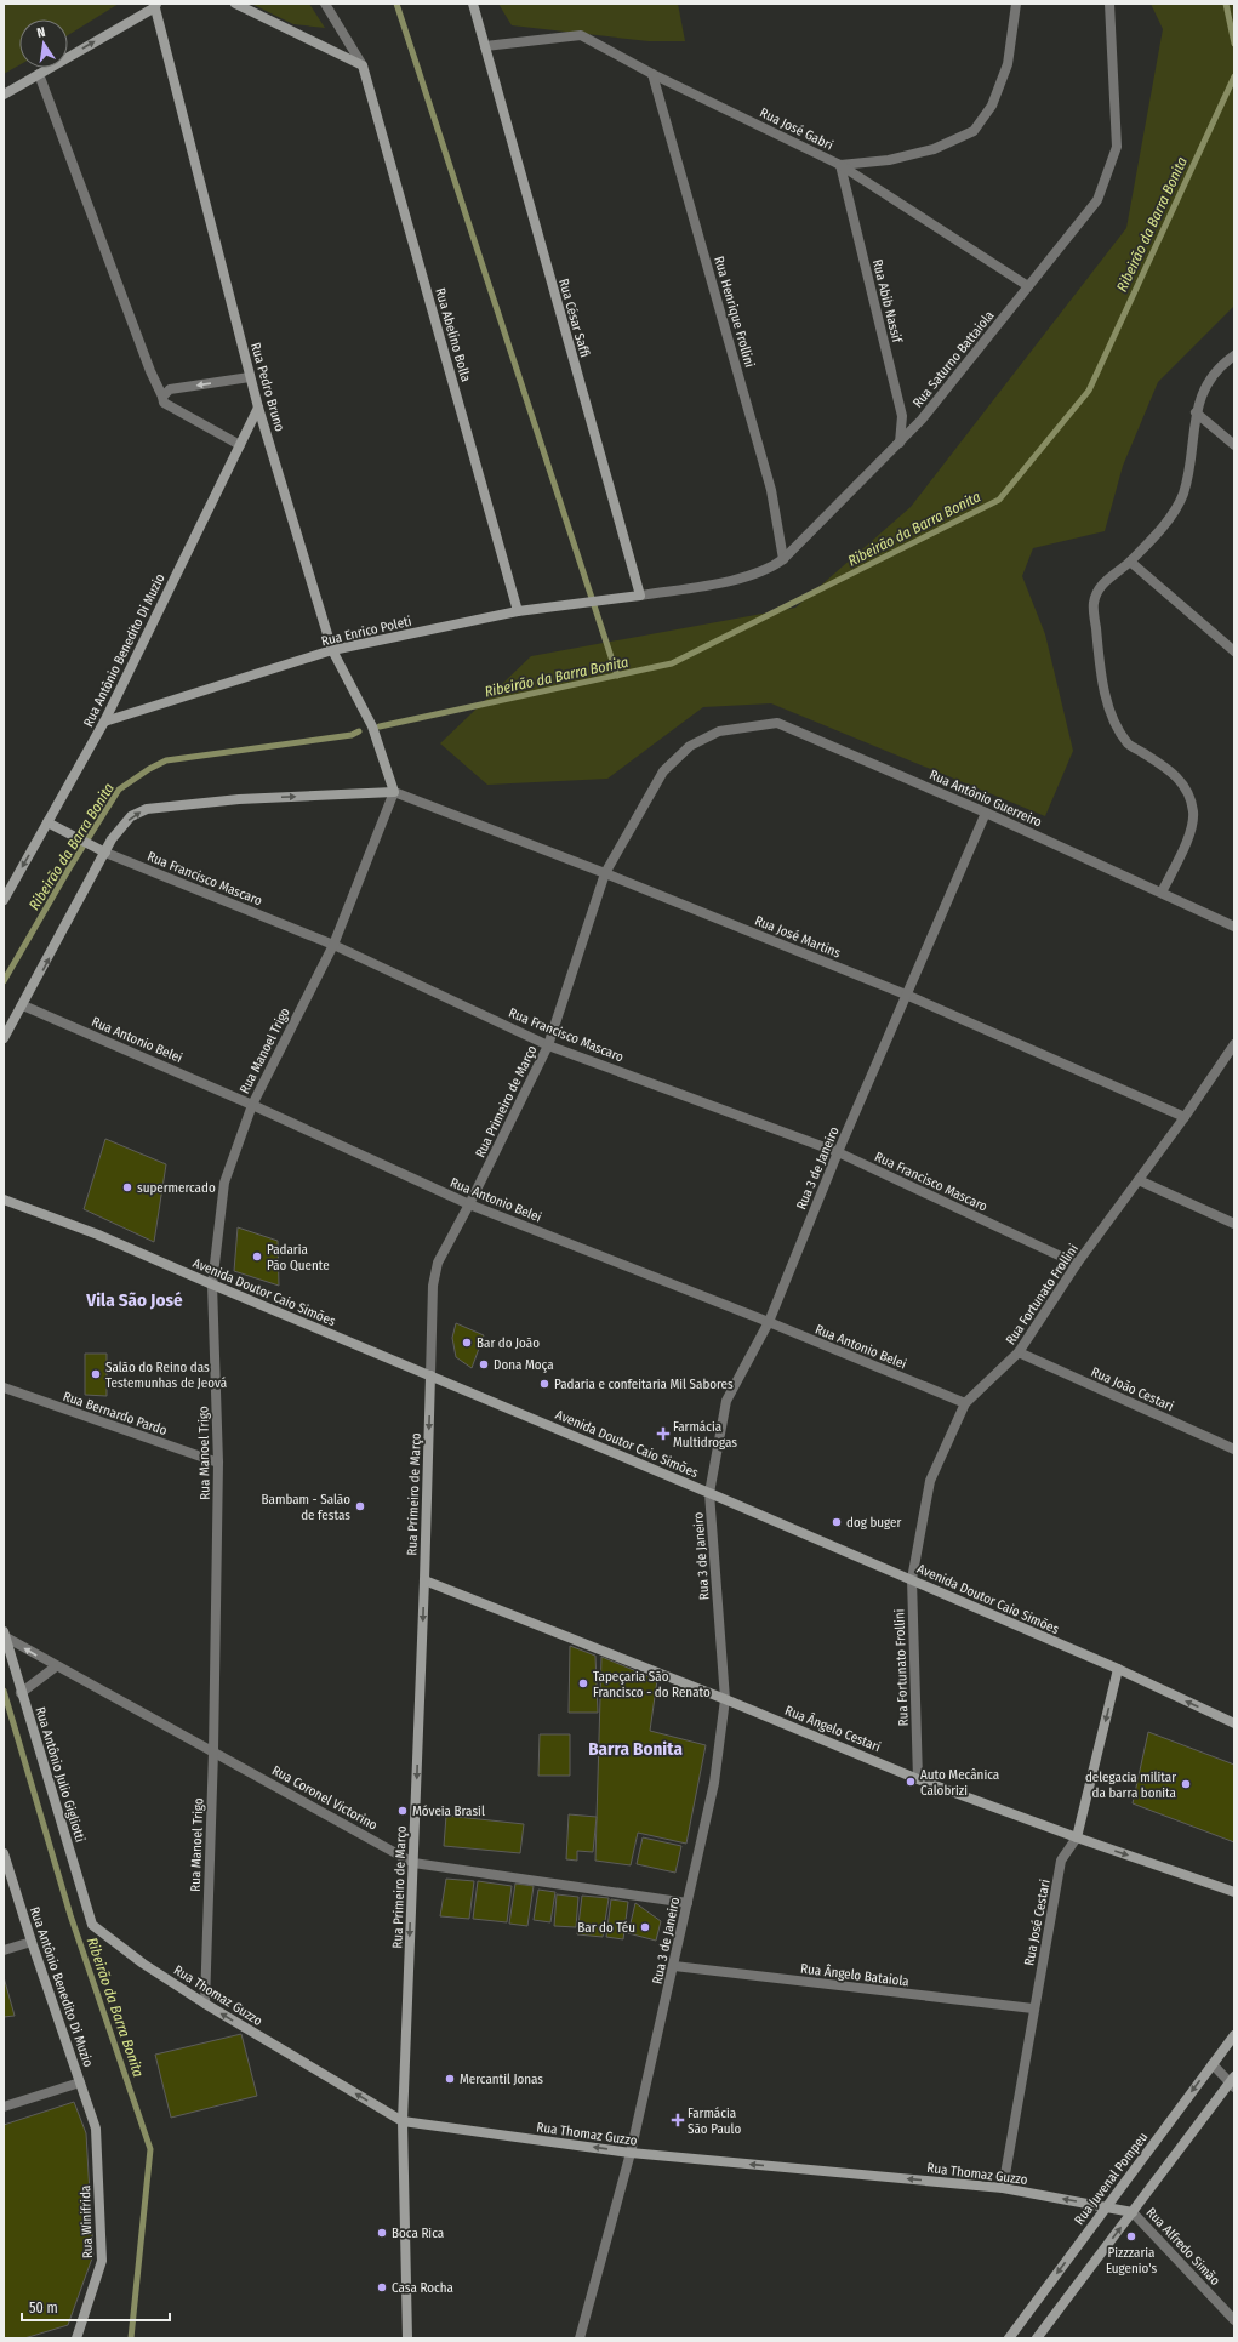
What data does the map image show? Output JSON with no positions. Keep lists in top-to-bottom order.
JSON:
{
  "streets": {
    "street": [
      "Rua José Gabri",
      "Rua Abib Nassif",
      "Rua Henrique Frollini",
      "Rua César Saffi",
      "Rua Abelino Bolla",
      "Rua Saturno Battaiola",
      "Rua Pedro Bruno",
      "Rua Enrico Poleti",
      "Rua Antônio Benedito Di Muzio",
      "Rua Antônio Guerreiro",
      "Rua Francisco Mascaro",
      "Rua José Martins",
      "Rua Antonio Belei",
      "Rua Manoel Trigo",
      "Rua Primeiro de Março",
      "Rua 3 de Janeiro",
      "Avenida Doutor Caio Simões",
      "Rua Fortunato Frollini",
      "Rua João Cestari",
      "Rua Bernardo Pardo",
      "Rua Ângelo Cestari",
      "Rua Antônio Julio Gigliotti",
      "Rua Coronel Victorino",
      "Rua José Cestari",
      "Rua Ângelo Bataiola",
      "Rua Thomaz Guzzo",
      "Rua Juvenal Pompeu",
      "Rua Winifrida",
      "Rua Alfredo Simão"
    ]
  },
  "crossings": [
    ["Rua José Gabri", "Rua Abib Nassif"],
    ["Rua José Gabri", "Rua Henrique Frollini"],
    ["Rua José Gabri", "Rua César Saffi"],
    ["Rua Abib Nassif", "Rua Saturno Battaiola"],
    ["Rua Henrique Frollini", "Rua Saturno Battaiola"],
    ["Rua César Saffi", "Rua Saturno Battaiola"],
    ["Rua César Saffi", "Rua Enrico Poleti"],
    ["Rua Abelino Bolla", "Rua Enrico Poleti"],
    ["Rua Saturno Battaiola", "Rua Enrico Poleti"],
    ["Rua Pedro Bruno", "Rua Enrico Poleti"],
    ["Rua Pedro Bruno", "Rua Antônio Benedito Di Muzio"],
    ["Rua Pedro Bruno", "Rua José Martins"],
    ["Rua Pedro Bruno", "Rua Manoel Trigo"],
    ["Rua Enrico Poleti", "Rua Antônio Benedito Di Muzio"],
    ["Rua Antônio Benedito Di Muzio", "Rua Francisco Mascaro"],
    ["Rua Antônio Benedito Di Muzio", "Rua Winifrida"],
    ["Rua Antônio Guerreiro", "Rua Primeiro de Março"],
    ["Rua Antônio Guerreiro", "Rua 3 de Janeiro"],
    ["Rua Francisco Mascaro", "Rua Manoel Trigo"],
    ["Rua Francisco Mascaro", "Rua Primeiro de Março"],
    ["Rua Francisco Mascaro", "Rua 3 de Janeiro"],
    ["Rua Francisco Mascaro", "Rua Fortunato Frollini"],
    ["Rua José Martins", "Rua Manoel Trigo"],
    ["Rua José Martins", "Rua Primeiro de Março"],
    ["Rua José Martins", "Rua 3 de Janeiro"],
    ["Rua José Martins", "Rua Fortunato Frollini"],
    ["Rua Antonio Belei", "Rua Manoel Trigo"],
    ["Rua Antonio Belei", "Rua Primeiro de Março"],
    ["Rua Antonio Belei", "Rua 3 de Janeiro"],
    ["Rua Antonio Belei", "Rua Fortunato Frollini"],
    ["Rua Manoel Trigo", "Avenida Doutor Caio Simões"],
    ["Rua Manoel Trigo", "Rua Bernardo Pardo"],
    ["Rua Manoel Trigo", "Rua Coronel Victorino"],
    ["Rua Manoel Trigo", "Rua Thomaz Guzzo"],
    ["Rua Primeiro de Março", "Avenida Doutor Caio Simões"],
    ["Rua Primeiro de Março", "Rua Ângelo Cestari"],
    ["Rua Primeiro de Março", "Rua Coronel Victorino"],
    ["Rua Primeiro de Março", "Rua Thomaz Guzzo"],
    ["Rua 3 de Janeiro", "Avenida Doutor Caio Simões"],
    ["Rua 3 de Janeiro", "Rua Ângelo Cestari"],
    ["Rua 3 de Janeiro", "Rua Coronel Victorino"],
    ["Rua 3 de Janeiro", "Rua Ângelo Bataiola"],
    ["Rua 3 de Janeiro", "Rua Thomaz Guzzo"],
    ["Avenida Doutor Caio Simões", "Rua Fortunato Frollini"],
    ["Avenida Doutor Caio Simões", "Rua José Cestari"],
    ["Rua Fortunato Frollini", "Rua João Cestari"],
    ["Rua Fortunato Frollini", "Rua Ângelo Cestari"],
    ["Rua Ângelo Cestari", "Rua José Cestari"],
    ["Rua Antônio Julio Gigliotti", "Rua Coronel Victorino"],
    ["Rua Antônio Julio Gigliotti", "Rua Thomaz Guzzo"],
    ["Rua José Cestari", "Rua Ângelo Bataiola"],
    ["Rua José Cestari", "Rua Thomaz Guzzo"],
    ["Rua Thomaz Guzzo", "Rua Juvenal Pompeu"],
    ["Rua Thomaz Guzzo", "Rua Alfredo Simão"]
  ],
  "one_way": ["Rua Primeiro de Março", "Rua Thomaz Guzzo"],
  "districts": ["Vila São José", "Barra Bonita"],
  "water": ["Ribeirão da Barra Bonita"],
  "places": {
    "other": [
      "supermercado",
      "Padaria Pão Quente",
      "Bar do João",
      "Dona Moça",
      "Salão do Reino das Testemunhas de Jeová",
      "Padaria e confeitaria Mil Sabores",
      "Bambam - Salão de festas",
      "dog buger",
      "Tapeçaria São Francisco - do Renato",
      "Auto Mecânica Calobrizi",
      "delegacia militar da barra bonita",
      "Móveia Brasil",
      "Bar do Téu",
      "Mercantil Jonas",
      "Boca Rica",
      "Pizzzaria Eugenio's",
      "Casa Rocha"
    ],
    "health": ["Farmácia Multidrogas", "Farmácia São Paulo"]
  },
  "scale_bar": "50 m",
  "north": "top"
}
